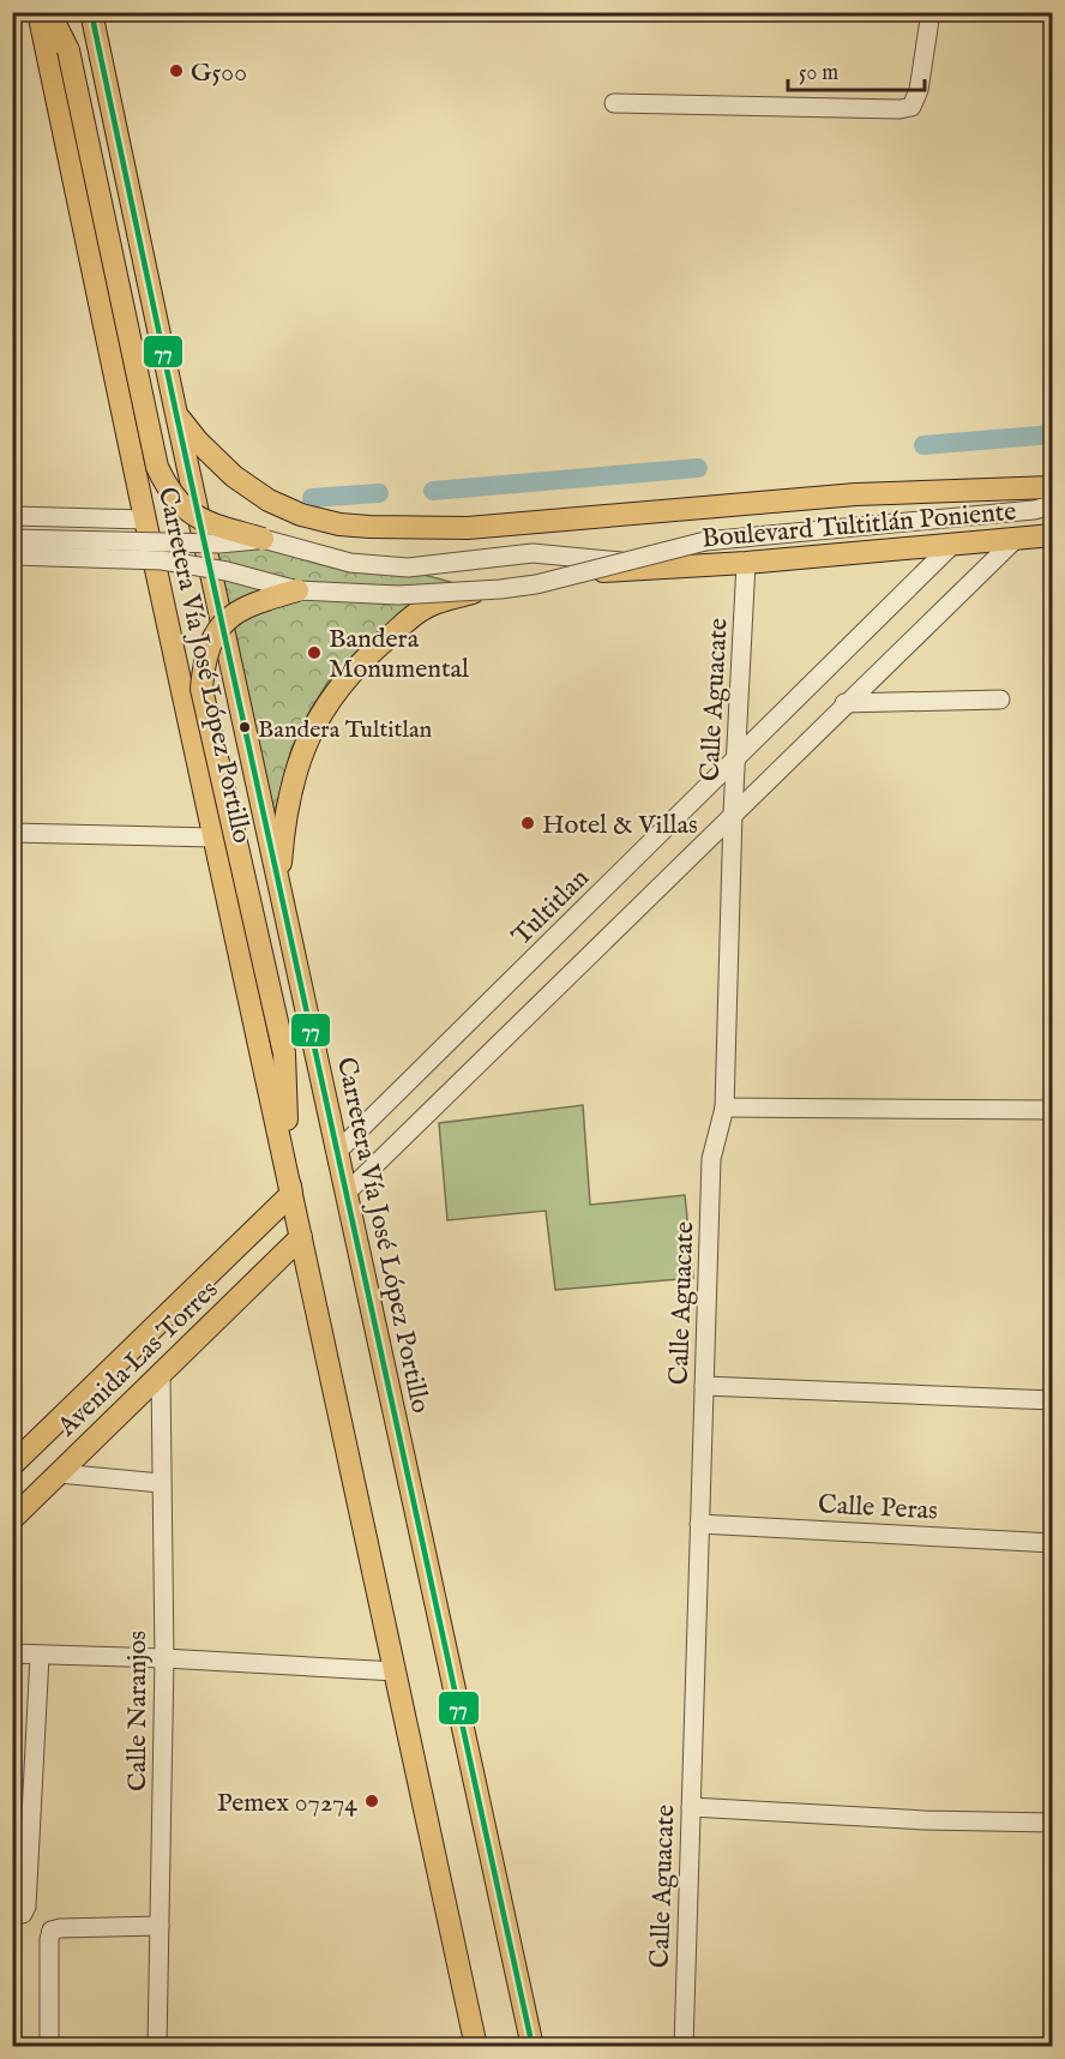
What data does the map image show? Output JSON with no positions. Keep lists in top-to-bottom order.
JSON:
{
  "streets": {
    "main road": ["Boulevard Tultitlán Poniente", "Carretera Vía José López Portillo", "Avenida Las Torres"],
    "street": [
      "Calle Aguacate",
      "Tultitlan",
      "Calle Peras",
      "Calle Naranjos"
    ]
  },
  "crossings": [
    ["Boulevard Tultitlán Poniente", "Carretera Vía José López Portillo"],
    ["Boulevard Tultitlán Poniente", "Calle Aguacate"],
    ["Boulevard Tultitlán Poniente", "Tultitlan"],
    ["Carretera Vía José López Portillo", "Tultitlan"],
    ["Carretera Vía José López Portillo", "Avenida Las Torres"],
    ["Calle Aguacate", "Tultitlan"],
    ["Calle Aguacate", "Calle Peras"],
    ["Avenida Las Torres", "Calle Naranjos"]
  ],
  "places": [
    "G500",
    "Bandera Monumental",
    "Bandera Tultitlan",
    "Hotel & Villas",
    "Pemex 07274"
  ],
  "lines": ["transit line 77"],
  "scale_bar": "50 m"
}
